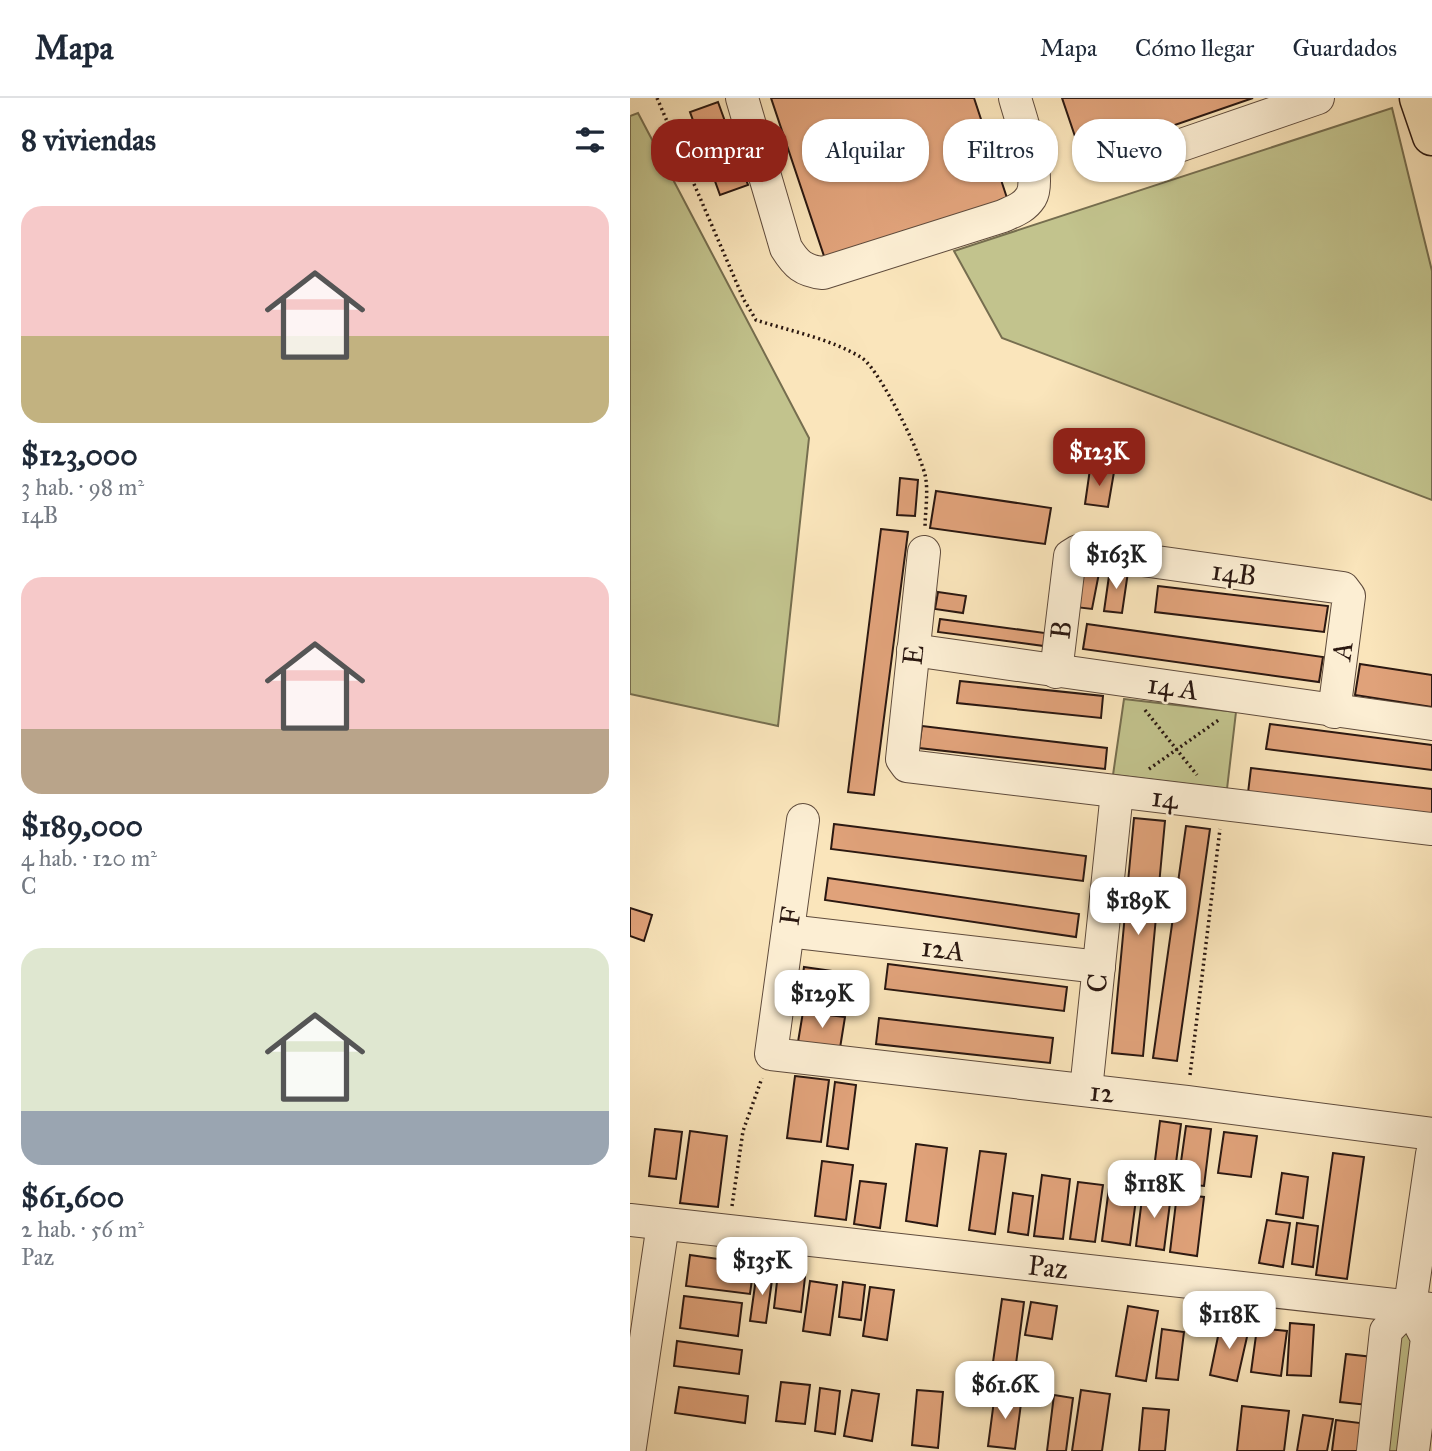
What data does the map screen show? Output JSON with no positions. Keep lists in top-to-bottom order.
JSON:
{
  "streets": {
    "street": [
      "14B",
      "B",
      "A",
      "E",
      "14 A",
      "14",
      "F",
      "12A",
      "C",
      "12",
      "Paz"
    ]
  },
  "crossings": [
    ["14B", "B"],
    ["14B", "A"],
    ["B", "14 A"],
    ["A", "14 A"],
    ["E", "14 A"],
    ["E", "14"],
    ["14", "C"],
    ["F", "12A"],
    ["F", "12"],
    ["12A", "C"],
    ["C", "12"]
  ],
  "page": {
    "header": "Mapa",
    "nav": ["Mapa", "Cómo llegar", "Guardados"],
    "heading": "8 viviendas",
    "chip": [
      "Comprar",
      "Alquilar",
      "Filtros",
      "Nuevo"
    ],
    "list": [
      {
        "name": "$123,000",
        "note": "3 hab. · 98 m² · 14B"
      },
      {
        "name": "$189,000",
        "note": "4 hab. · 120 m² · C"
      },
      {
        "name": "$61,600",
        "note": "2 hab. · 56 m² · Paz"
      }
    ],
    "price": [
      "$123K",
      "$163K",
      "$189K",
      "$129K",
      "$118K",
      "$135K",
      "$118K",
      "$61.6K"
    ]
  }
}
